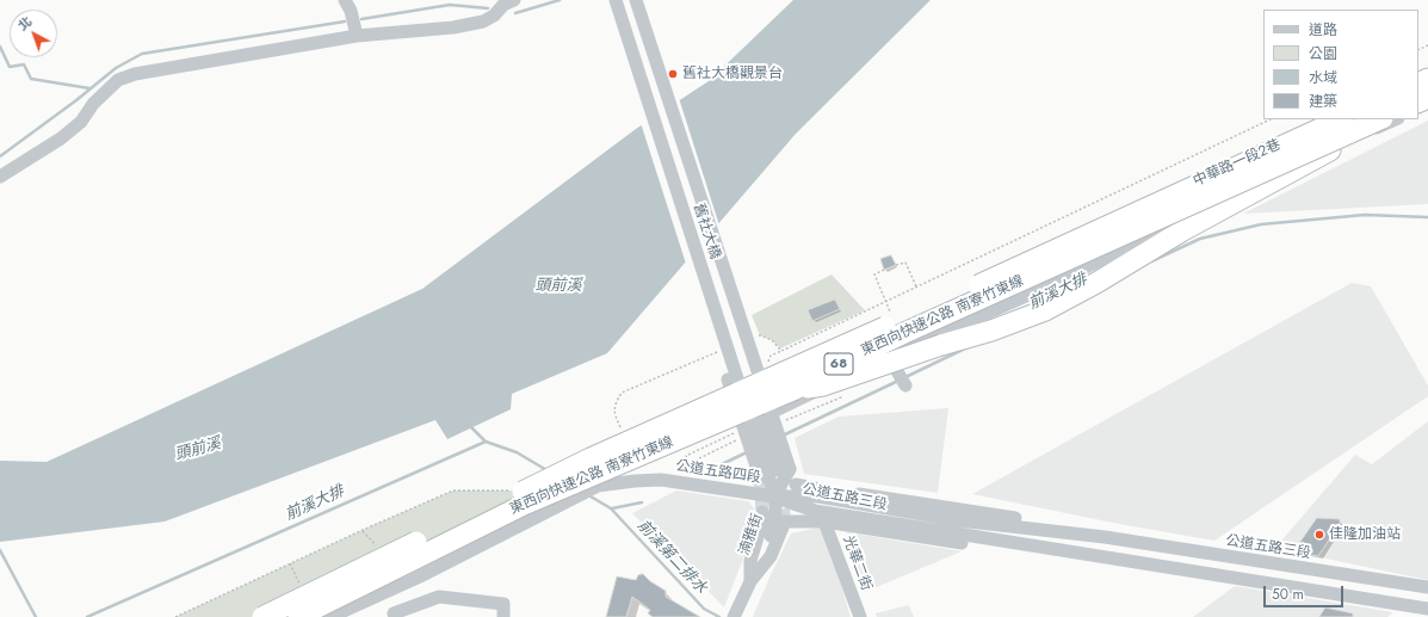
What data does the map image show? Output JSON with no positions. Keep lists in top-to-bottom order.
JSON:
{
  "streets": {
    "highway": ["東西向快速公路 南寮竹東線", "68"],
    "street": [
      "中華路一段2巷",
      "舊社大橋",
      "公道五路四段",
      "公道五路三段",
      "湳雅街",
      "光華二街"
    ]
  },
  "crossings": [
    ["中華路一段2巷", "東西向快速公路 南寮竹東線"],
    ["中華路一段2巷", "湳雅街"],
    ["舊社大橋", "湳雅街"],
    ["公道五路四段", "公道五路三段"],
    ["公道五路四段", "湳雅街"],
    ["公道五路三段", "湳雅街"],
    ["公道五路三段", "光華二街"]
  ],
  "water": ["頭前溪", "前溪大排", "前溪第二排水"],
  "places": ["舊社大橋觀景台", "佳隆加油站"],
  "legend": [
    "道路",
    "公園",
    "水域",
    "建築"
  ],
  "scale_bar": "50 m",
  "north": "top left"
}
